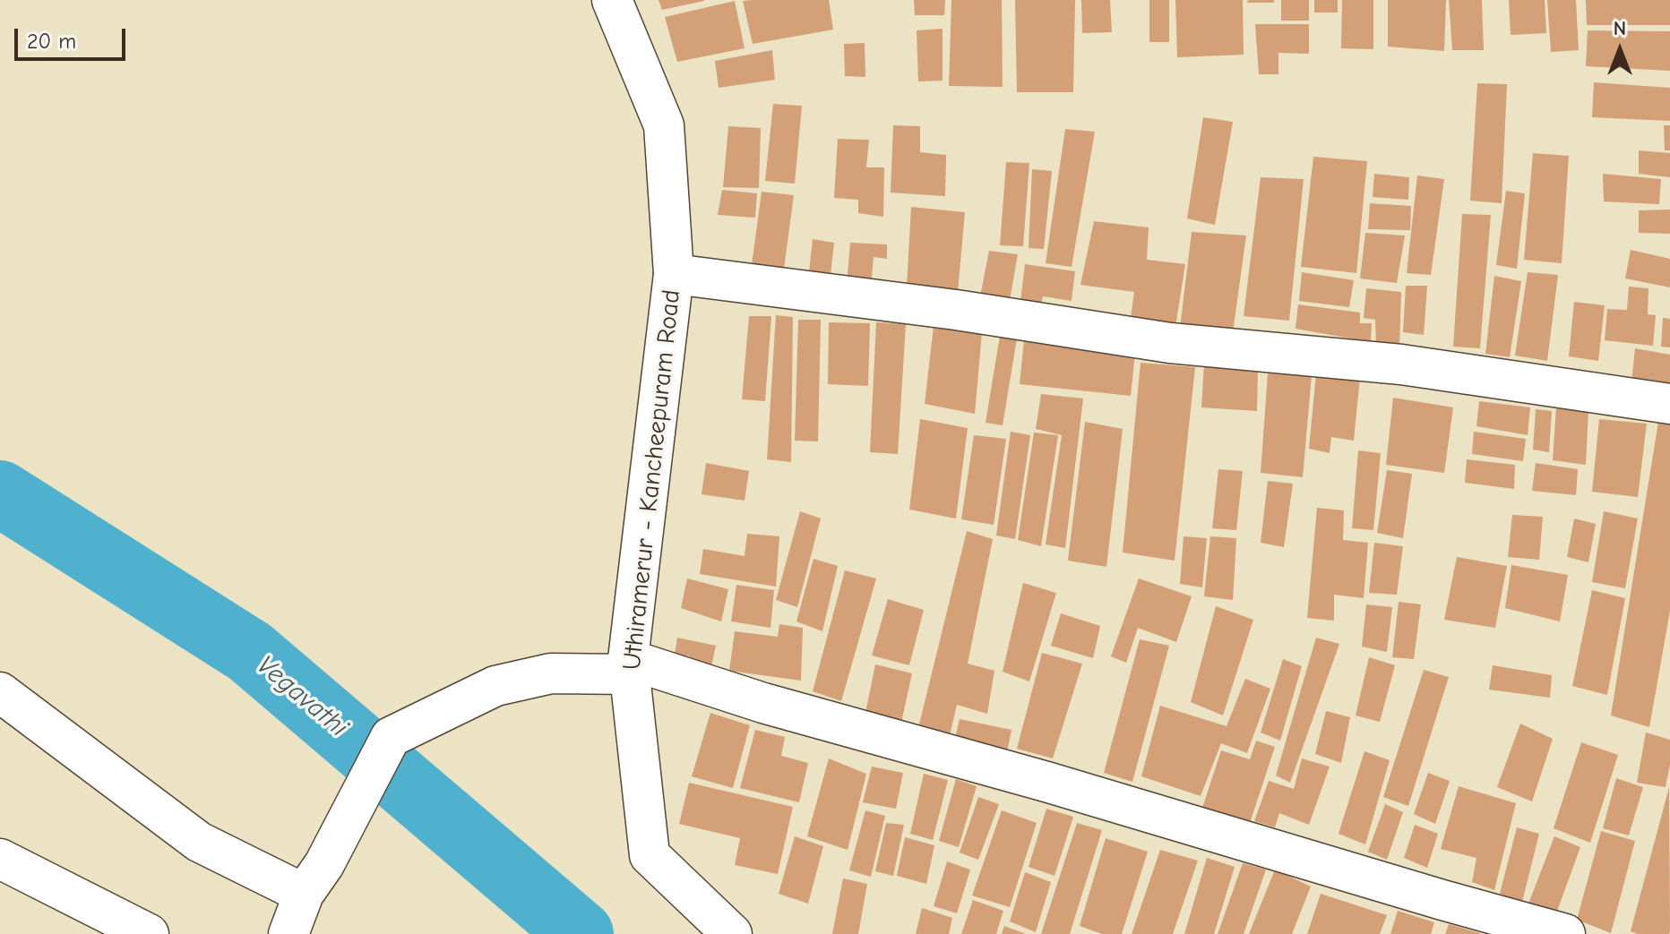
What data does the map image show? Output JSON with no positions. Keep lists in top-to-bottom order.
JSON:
{
  "streets": {
    "street": ["Uthiramerur - Kancheepuram Road"]
  },
  "water": ["Vegavathi"],
  "scale_bar": "20 m",
  "north": "top"
}
